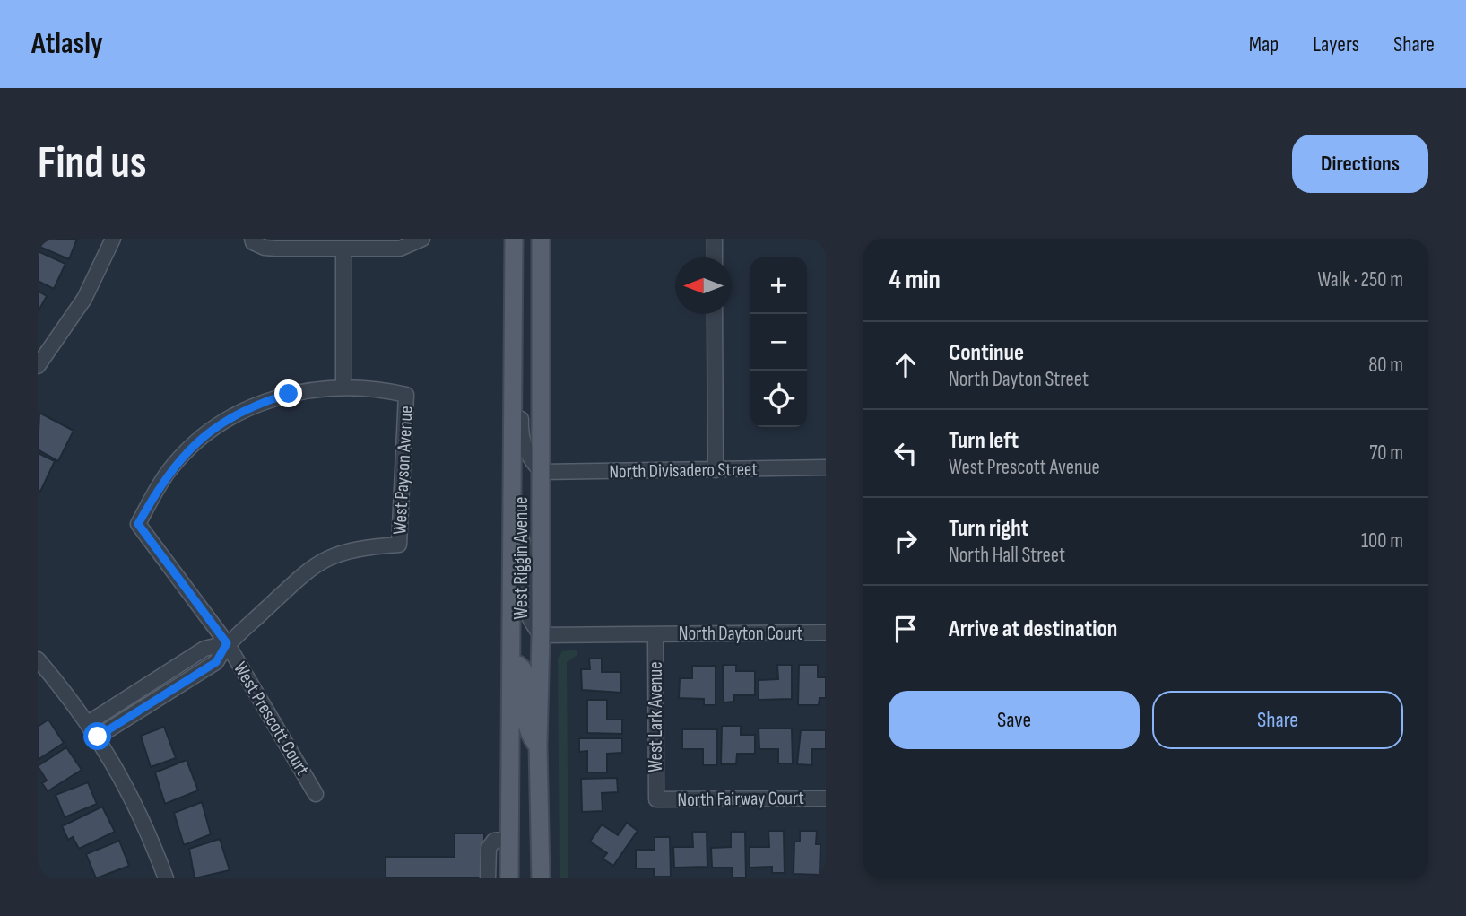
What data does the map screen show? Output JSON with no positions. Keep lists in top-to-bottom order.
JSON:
{
  "streets": {
    "main road": ["West Riggin Avenue"],
    "street": [
      "West Payson Avenue",
      "North Divisadero Street",
      "North Dayton Court",
      "West Lark Avenue",
      "West Prescott Court",
      "North Fairway Court"
    ]
  },
  "crossings": [
    ["West Payson Avenue", "West Prescott Court"],
    ["North Divisadero Street", "West Riggin Avenue"],
    ["West Riggin Avenue", "North Dayton Court"],
    ["North Dayton Court", "West Lark Avenue"],
    ["West Lark Avenue", "North Fairway Court"]
  ],
  "north": "left",
  "page": {
    "header": "Atlasly",
    "nav": ["Map", "Layers", "Share"],
    "buttons": [
      "Directions",
      ["Save", "Share"]
    ],
    "title": "Find us",
    "heading": ["4 min", "Walk · 250 m"],
    "map_buttons": ["+", "−"],
    "list": [
      ["Continue", "North Dayton Street", "80 m"],
      ["Turn left", "West Prescott Avenue", "70 m"],
      ["Turn right", "North Hall Street", "100 m"],
      "Arrive at destination"
    ]
  }
}
